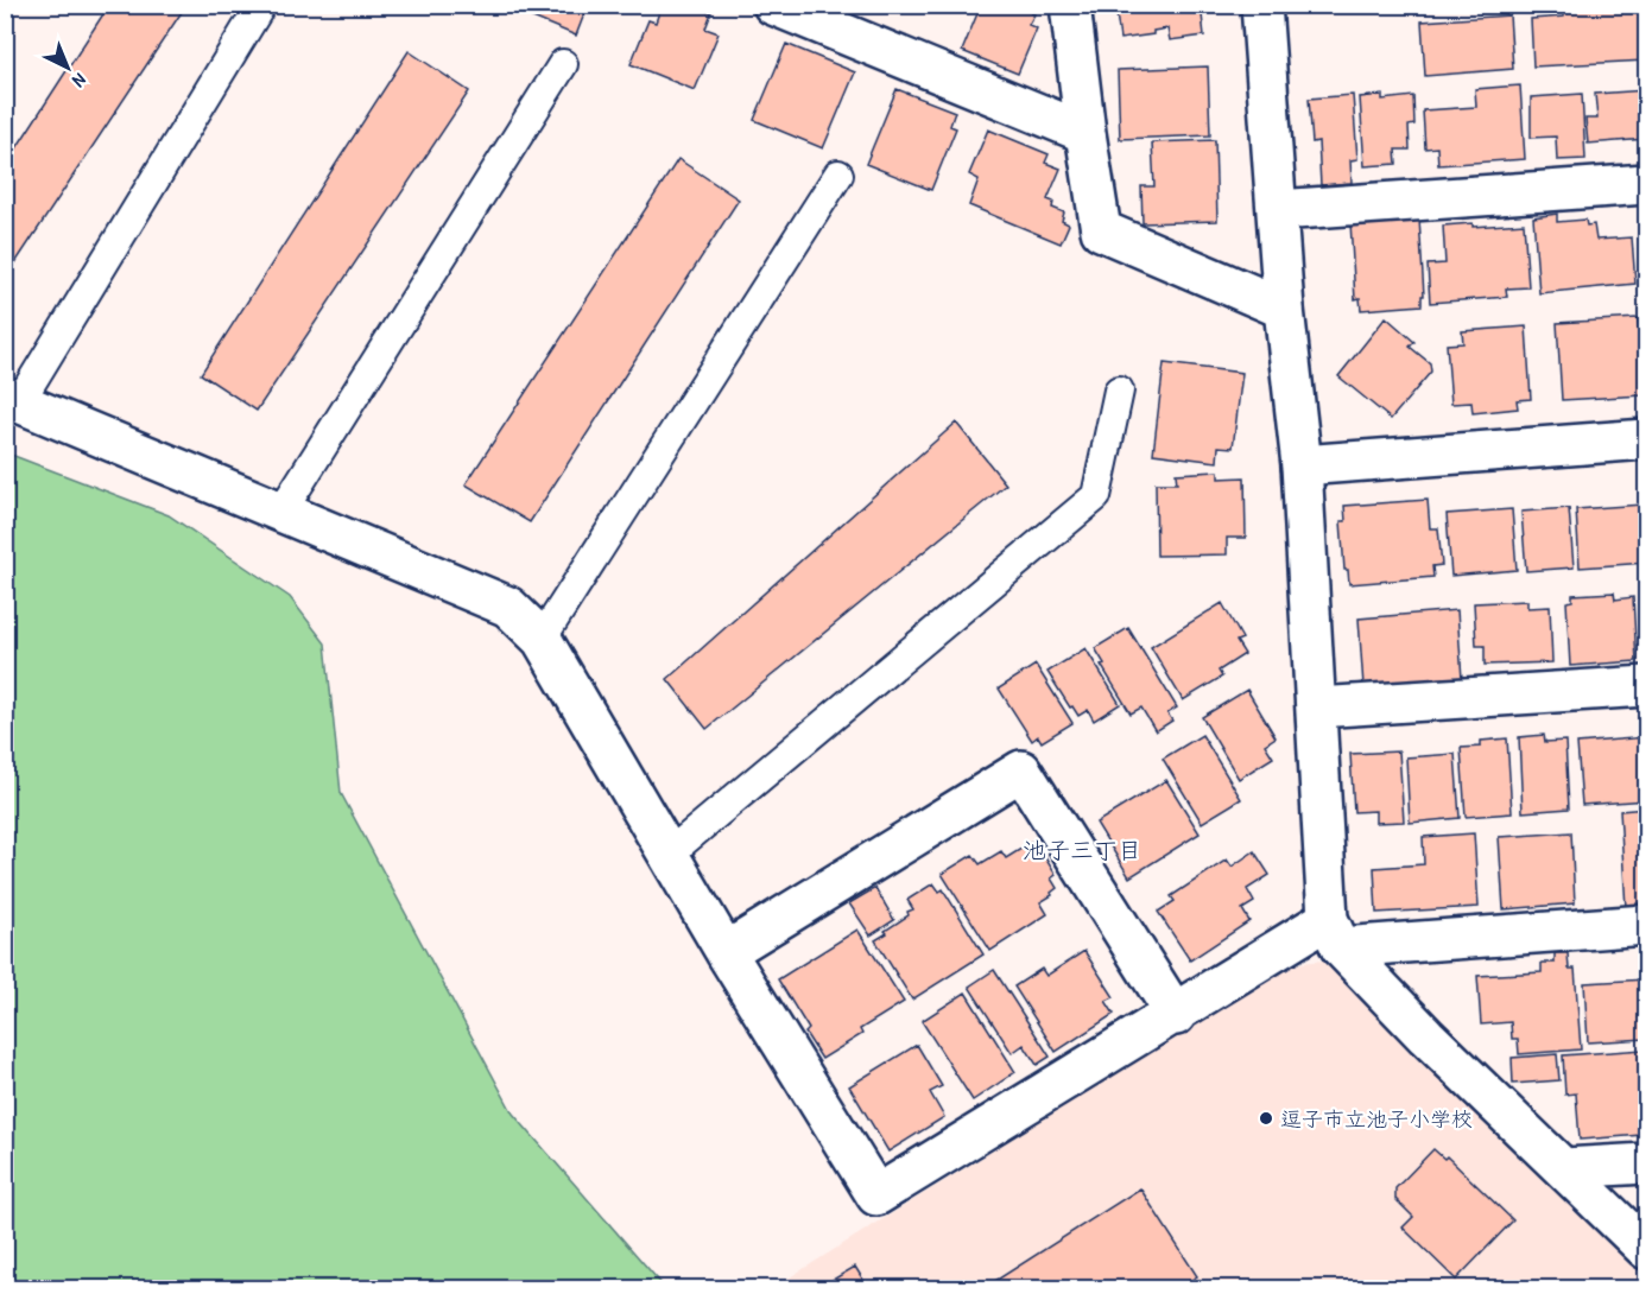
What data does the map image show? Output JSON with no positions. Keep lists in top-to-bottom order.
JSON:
{
  "districts": ["池子三丁目"],
  "places": ["逗子市立池子小学校"],
  "north": "bottom right"
}
